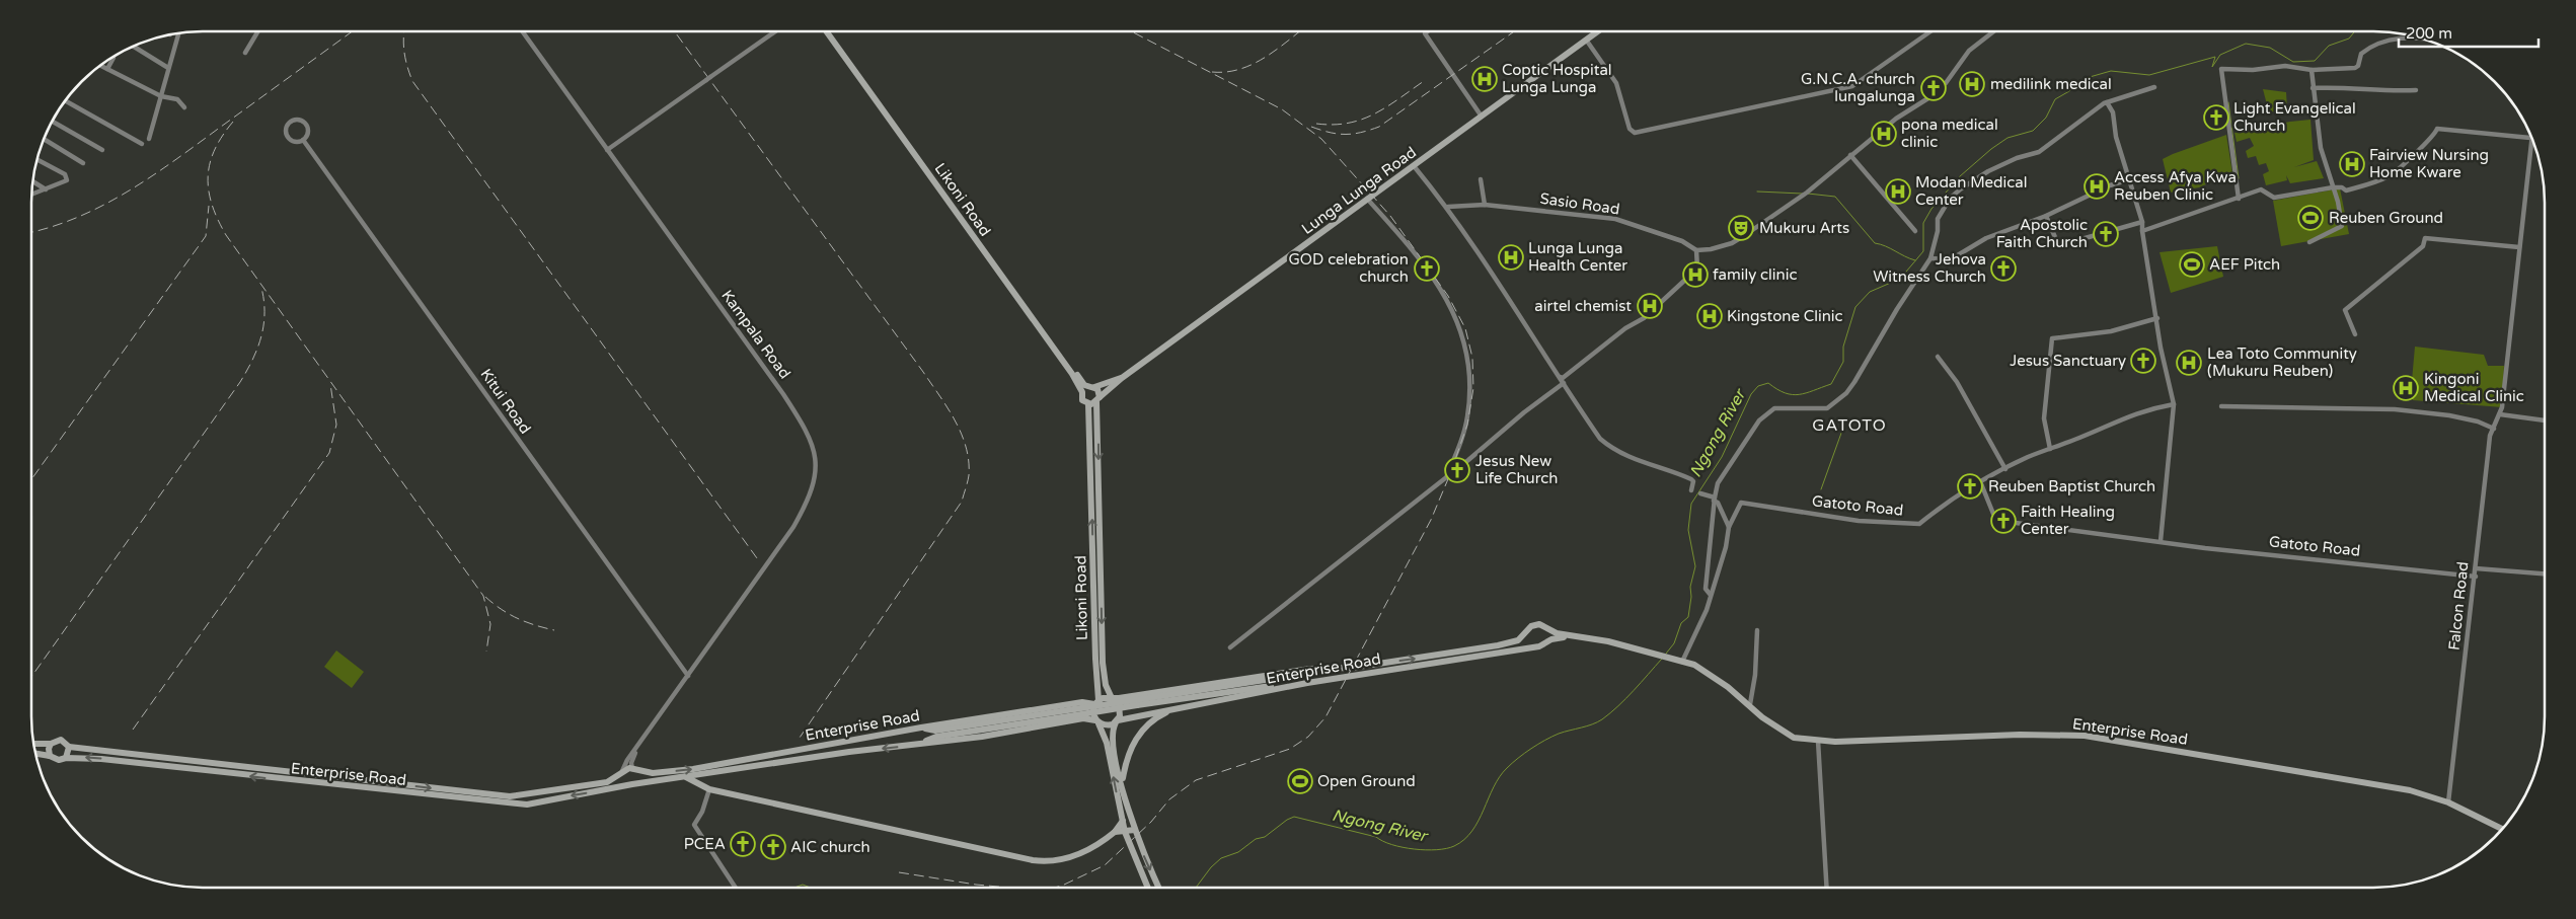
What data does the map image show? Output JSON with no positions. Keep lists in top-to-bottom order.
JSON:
{
  "streets": {
    "main road": ["Lunga Lunga Road", "Likoni Road", "Enterprise Road"],
    "street": [
      "Sasio Road",
      "Kampala Road",
      "Kitui Road",
      "Gatoto Road",
      "Falcon Road"
    ]
  },
  "crossings": [
    ["Lunga Lunga Road", "Likoni Road"],
    ["Likoni Road", "Enterprise Road"],
    ["Kampala Road", "Kitui Road"],
    ["Kampala Road", "Enterprise Road"],
    ["Gatoto Road", "Falcon Road"],
    ["Gatoto Road", "Enterprise Road"],
    ["Falcon Road", "Enterprise Road"]
  ],
  "districts": ["GATOTO"],
  "water": ["Ngong River"],
  "places": {
    "hospital": [
      "Coptic Hospital Lunga Lunga",
      "medilink medical",
      "pona medical clinic",
      "Fairview Nursing Home Kware",
      "Access Afya Kwa Reuben Clinic",
      "Modan Medical Center",
      "Lunga Lunga Health Center",
      "family clinic",
      "airtel chemist",
      "Kingstone Clinic",
      "Lea Toto Community (Mukuru Reuben)",
      "Kingoni Medical Clinic"
    ],
    "church": [
      "G.N.C.A. church lungalunga",
      "Light Evangelical Church",
      "Apostolic Faith Church",
      "GOD celebration church",
      "Jehova Witness Church",
      "Jesus Sanctuary",
      "Jesus New Life Church",
      "Reuben Baptist Church",
      "Faith Healing Center",
      "PCEA",
      "AIC church"
    ],
    "sports": ["Reuben Ground", "AEF Pitch", "Open Ground"],
    "theatre": ["Mukuru Arts"]
  },
  "scale_bar": "200 m"
}
